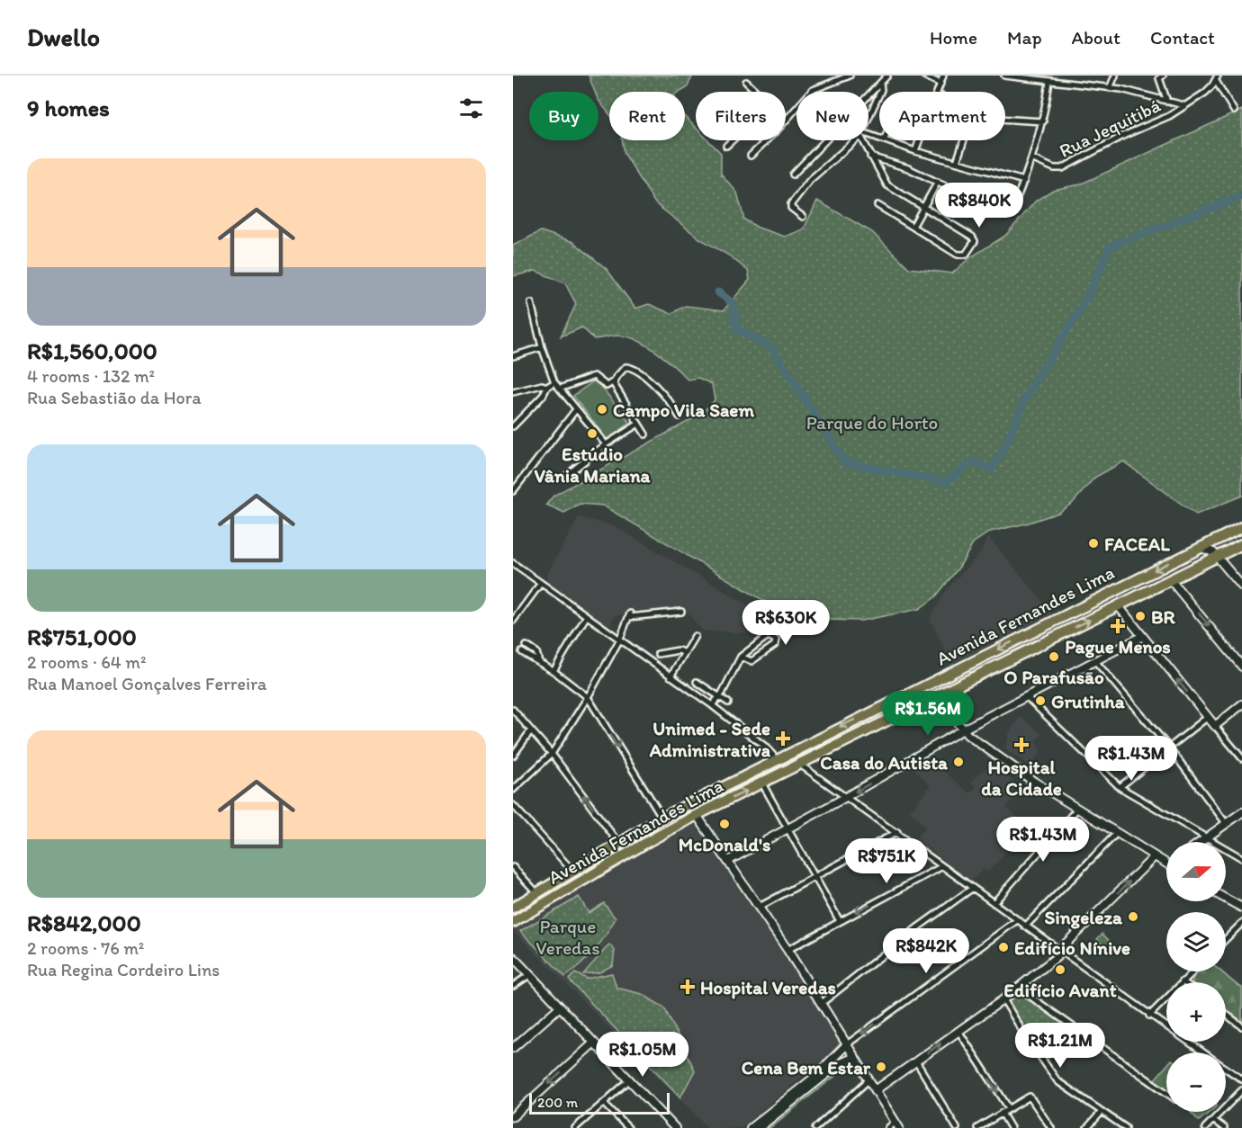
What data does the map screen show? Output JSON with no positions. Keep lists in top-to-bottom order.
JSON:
{
  "streets": {
    "highway": ["Avenida Fernandes Lima"],
    "street": ["Rua Jequitibá"]
  },
  "parks": ["Parque do Horto", "Parque Veredas"],
  "places": {
    "other": [
      "Campo Vila Saem",
      "Estúdio Vânia Mariana",
      "FACEAL",
      "BR",
      "O Parafusão",
      "Grutinha",
      "Casa do Autista",
      "McDonald's",
      "Singeleza",
      "Edifício Nínive",
      "Edifício Avant",
      "Cena Bem Estar"
    ],
    "health": [
      "Pague Menos",
      "Unimed - Sede Administrativa",
      "Hospital da Cidade",
      "Hospital Veredas"
    ]
  },
  "scale_bar": "200 m",
  "north": "right",
  "page": {
    "header": "Dwello",
    "nav": [
      "Home",
      "Map",
      "About",
      "Contact"
    ],
    "heading": "9 homes",
    "chip": [
      "Buy",
      "Rent",
      "Filters",
      "New",
      "Apartment"
    ],
    "list": [
      {
        "name": "R$1,560,000",
        "note": "4 rooms · 132 m² · Rua Sebastião da Hora"
      },
      {
        "name": "R$751,000",
        "note": "2 rooms · 64 m² · Rua Manoel Gonçalves Ferreira"
      },
      {
        "name": "R$842,000",
        "note": "2 rooms · 76 m² · Rua Regina Cordeiro Lins"
      }
    ],
    "price": [
      "R$840K",
      "R$630K",
      "R$1.56M",
      "R$1.43M",
      "R$1.43M",
      "R$751K",
      "R$842K",
      "R$1.21M",
      "R$1.05M"
    ],
    "map_buttons": ["+", "−"],
    "scale": "200 m"
  }
}
